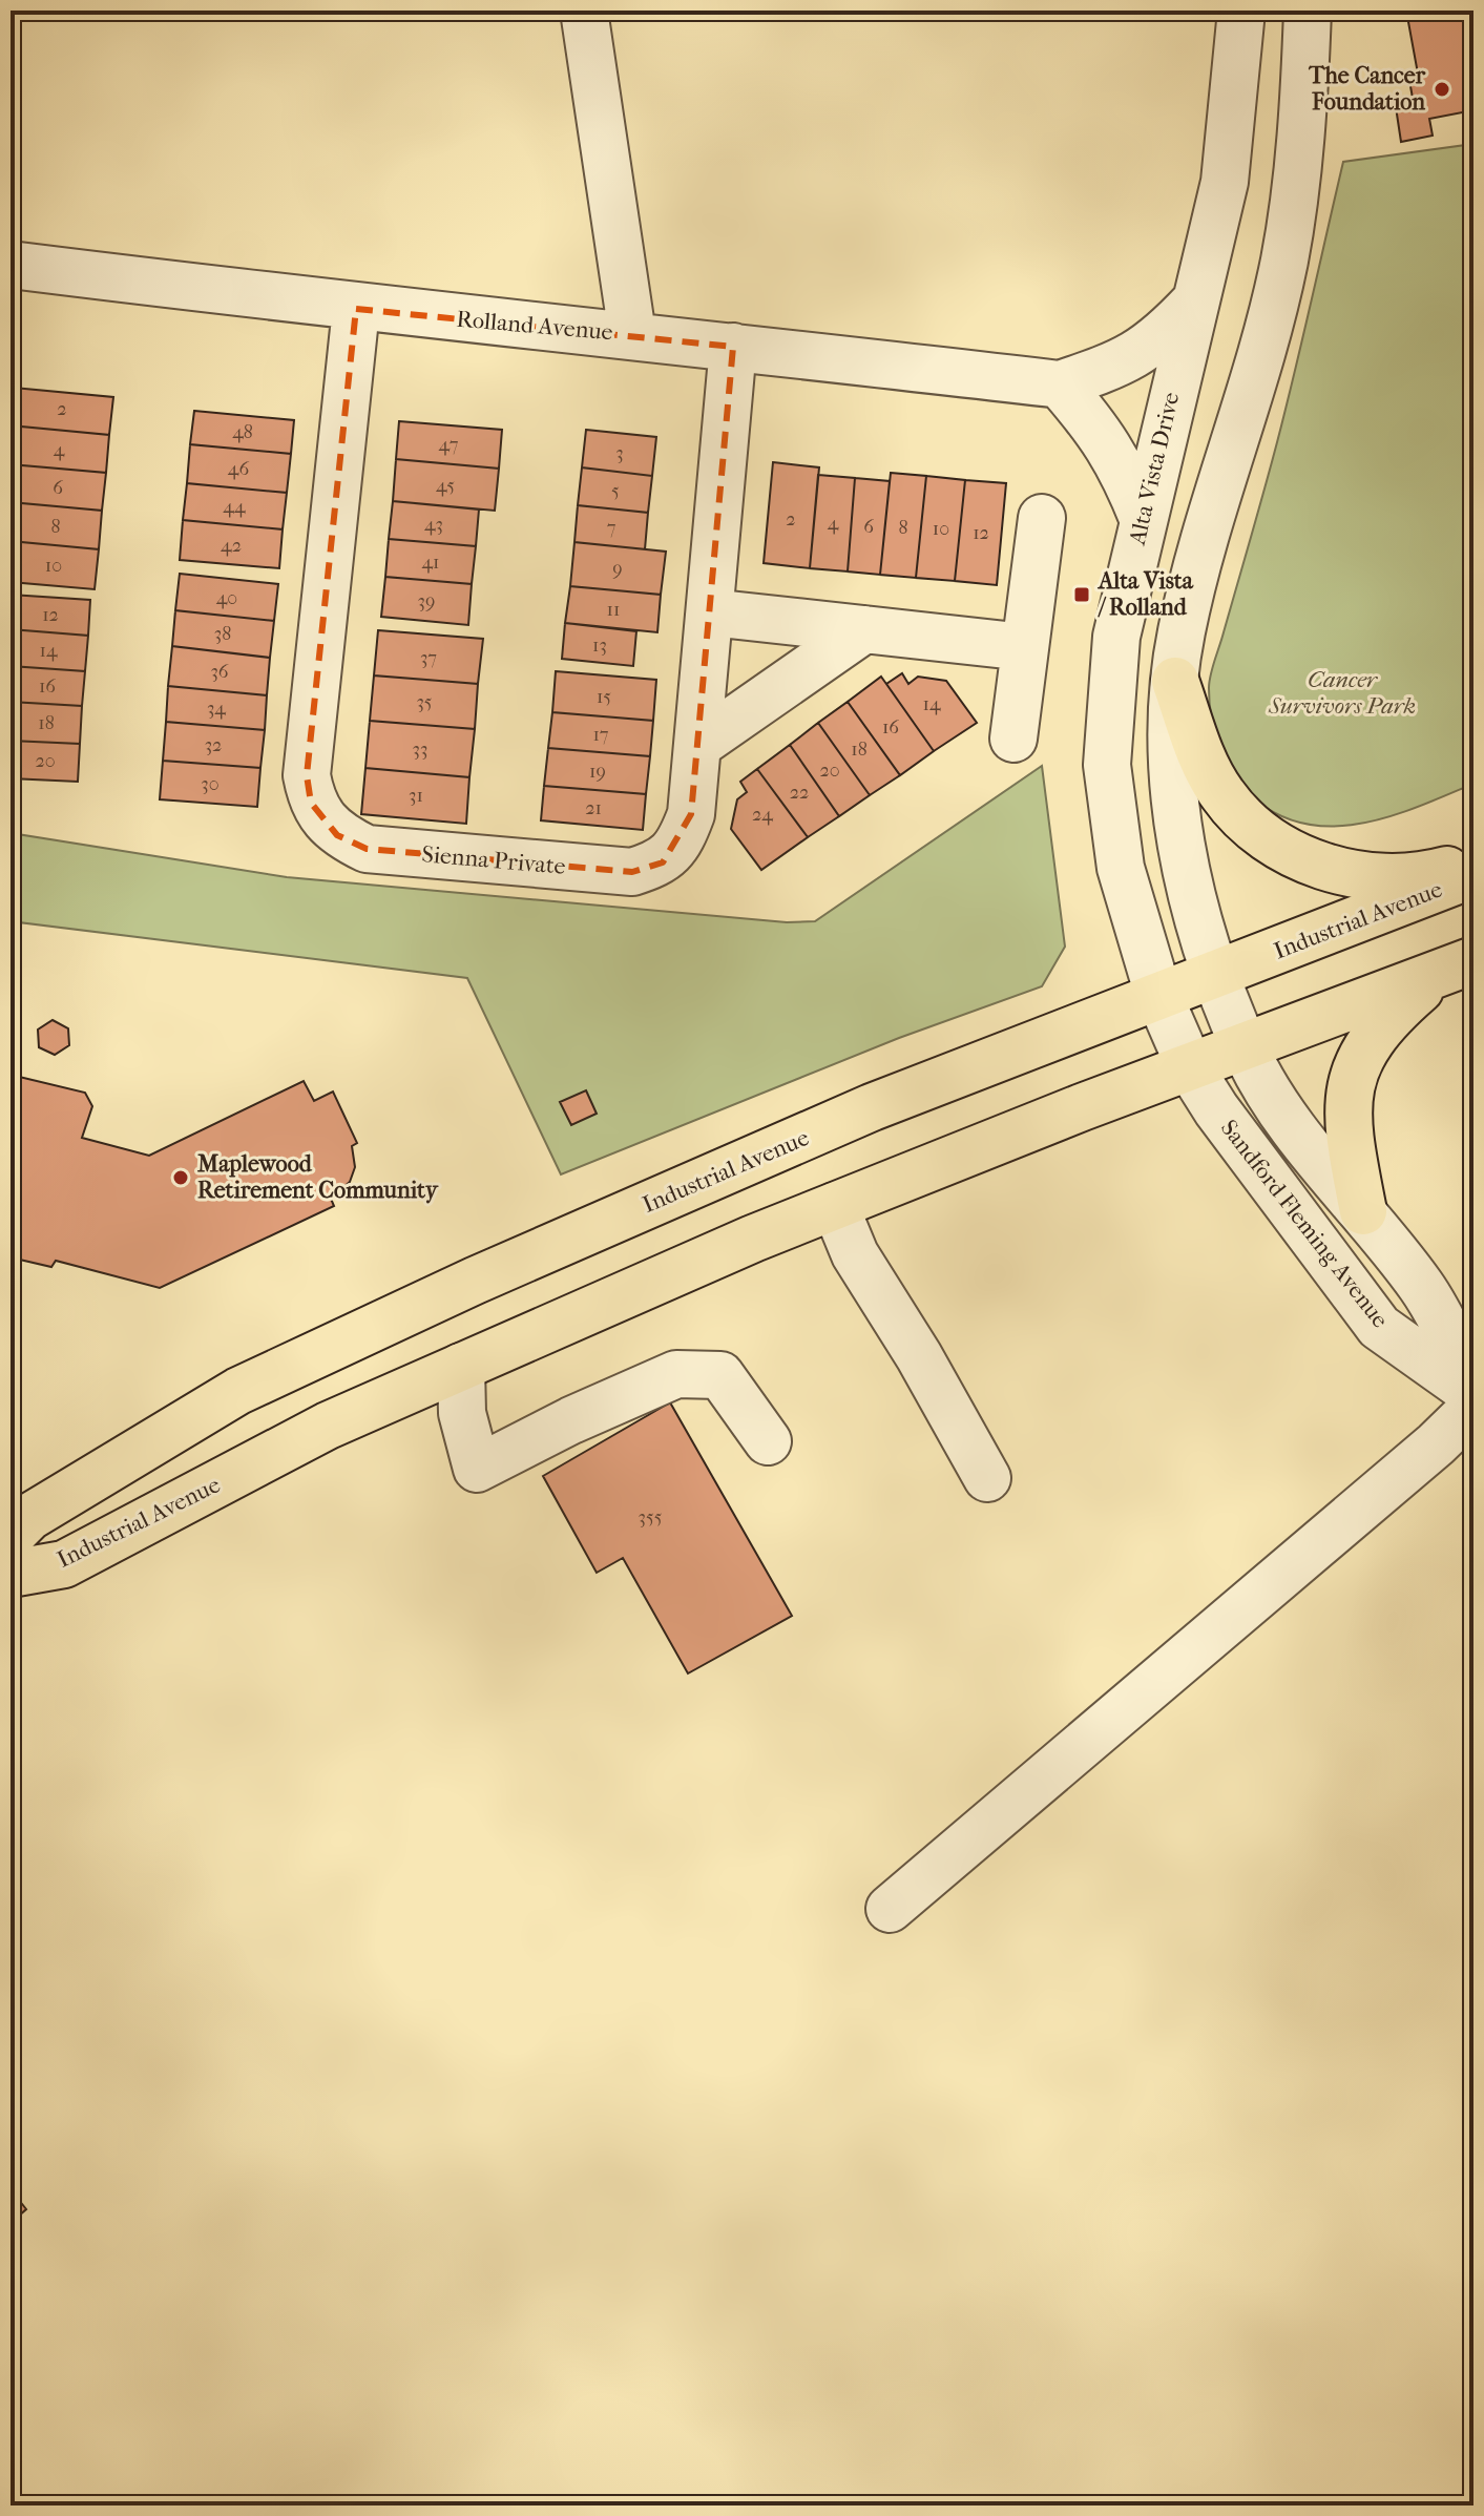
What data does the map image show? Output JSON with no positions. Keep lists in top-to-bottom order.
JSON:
{
  "streets": {
    "main road": ["Industrial Avenue"],
    "street": [
      "Rolland Avenue",
      "Alta Vista Drive",
      "Sienna Private",
      "Sandford Fleming Avenue"
    ]
  },
  "crossings": [
    ["Rolland Avenue", "Alta Vista Drive"],
    ["Rolland Avenue", "Sienna Private"],
    ["Alta Vista Drive", "Industrial Avenue"],
    ["Alta Vista Drive", "Sandford Fleming Avenue"],
    ["Industrial Avenue", "Sandford Fleming Avenue"]
  ],
  "parks": ["Cancer Survivors Park"],
  "places": {
    "other": ["The Cancer Foundation", "Maplewood Retirement Community"],
    "transit": ["Alta Vista / Rolland"]
  },
  "house_numbers": [
    "2",
    "48",
    "47",
    "4",
    "3",
    "46",
    "45",
    "6",
    "5",
    "44",
    "2",
    "4",
    "43",
    "8",
    "6",
    "7",
    "8",
    "10",
    "12",
    "42",
    "41",
    "10",
    "9",
    "40",
    "39",
    "11",
    "12",
    "38",
    "13",
    "14",
    "37",
    "36",
    "16",
    "15",
    "35",
    "14",
    "34",
    "18",
    "16",
    "17",
    "32",
    "33",
    "18",
    "20",
    "20",
    "19",
    "30",
    "22",
    "31",
    "21",
    "24",
    "355"
  ]
}
